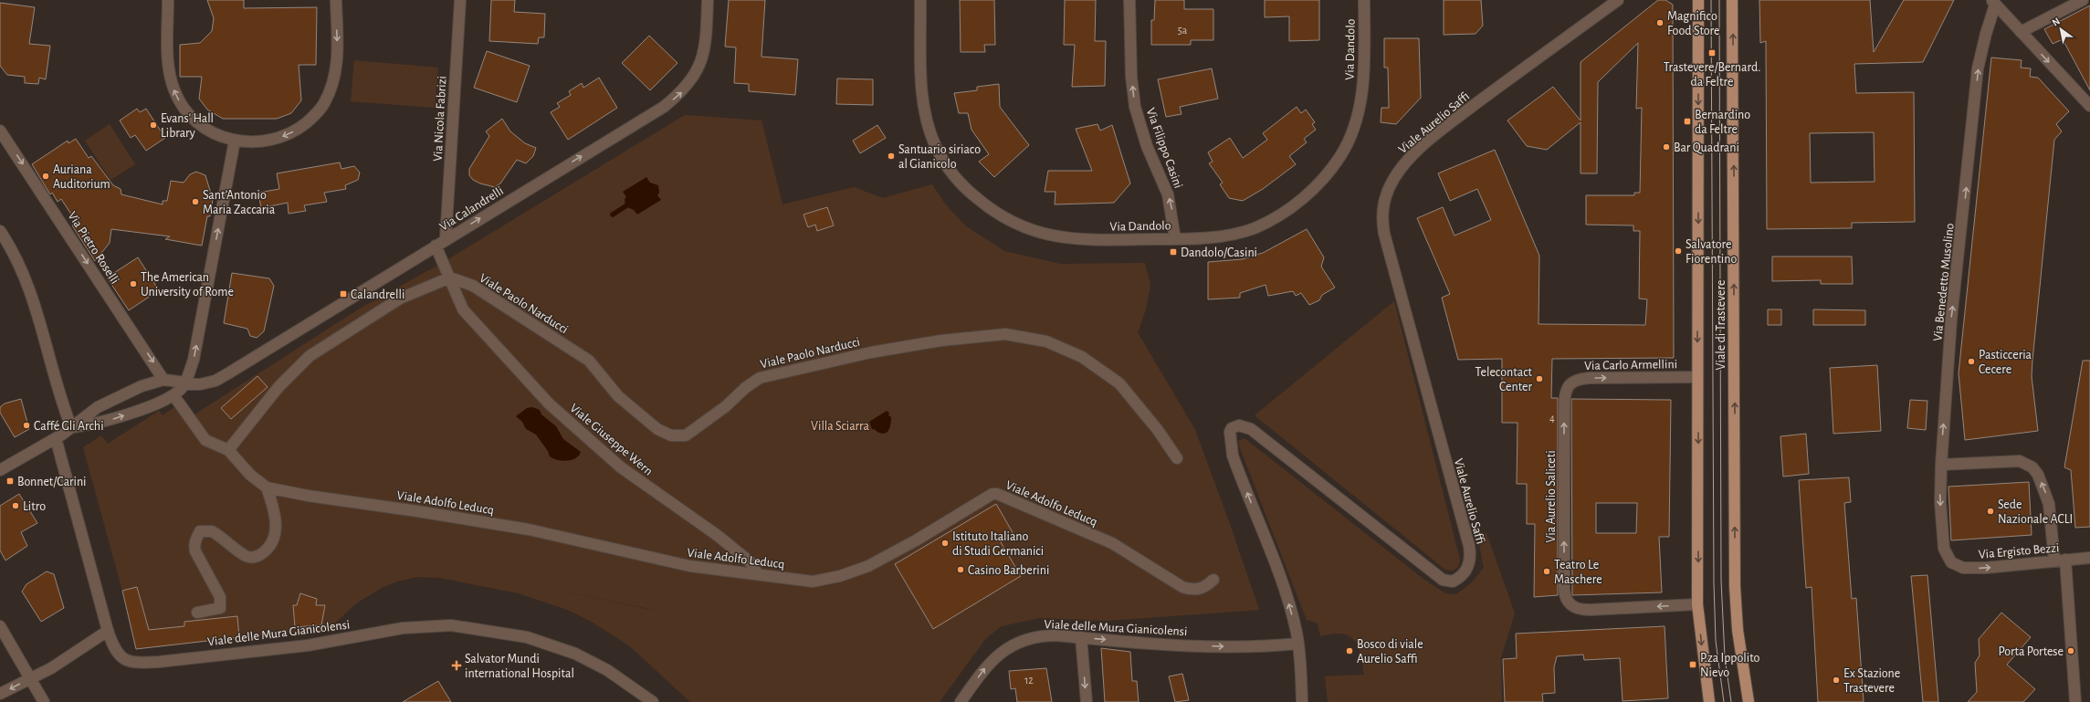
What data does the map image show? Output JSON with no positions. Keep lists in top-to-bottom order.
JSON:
{
  "streets": {
    "main road": ["Viale di Trastevere"],
    "street": [
      "Via Dandolo",
      "Via Nicola Fabrizi",
      "Viale Aurelio Saffi",
      "Via Filippo Casini",
      "Via Calandrelli",
      "Via Pietro Roselli",
      "Via Benedetto Musolino",
      "Viale Paolo Narducci",
      "Via Carlo Armellini",
      "Viale Giuseppe Wern",
      "Via Aurelio Saliceti",
      "Viale Adolfo Leducq",
      "Via Ergisto Bezzi",
      "Viale delle Mura Gianicolensi"
    ]
  },
  "crossings": [
    ["Via Dandolo", "Via Filippo Casini"],
    ["Via Nicola Fabrizi", "Via Calandrelli"],
    ["Viale Aurelio Saffi", "Viale delle Mura Gianicolensi"],
    ["Via Calandrelli", "Via Pietro Roselli"],
    ["Via Calandrelli", "Viale delle Mura Gianicolensi"],
    ["Via Benedetto Musolino", "Via Ergisto Bezzi"],
    ["Viale Paolo Narducci", "Viale Giuseppe Wern"],
    ["Viale di Trastevere", "Via Carlo Armellini"],
    ["Viale di Trastevere", "Via Aurelio Saliceti"],
    ["Via Carlo Armellini", "Via Aurelio Saliceti"],
    ["Viale Giuseppe Wern", "Viale Adolfo Leducq"]
  ],
  "one_way": [
    "Via Filippo Casini",
    "Via Calandrelli",
    "Via Carlo Armellini",
    "Via Ergisto Bezzi"
  ],
  "parks": ["Villa Sciarra"],
  "places": {
    "other": [
      "Magnifico Food Store",
      "Evans' Hall Library",
      "Bar Quadrani",
      "Santuario siriaco al Gianicolo",
      "Auriana Auditorium",
      "Sant’Antonio Maria Zaccaria",
      "Salvatore Fiorentino",
      "The American University of Rome",
      "Pasticceria Cecere",
      "Telecontact Center",
      "Caffé Gli Archi",
      "Litro",
      "Sede Nazionale ACLI",
      "Istituto Italiano di Studi Germanici",
      "Casino Barberini",
      "Teatro Le Maschere",
      "Bosco di viale Aurelio Saffi",
      "Porta Portese",
      "Ex Stazione Trastevere"
    ],
    "transit": [
      "Trastevere/Bernard. da Feltre",
      "Bernardino da Feltre",
      "Dandolo/Casini",
      "Calandrelli",
      "Bonnet/Carini",
      "P.za Ippolito Nievo"
    ],
    "health": ["Salvator Mundi international Hospital"]
  },
  "house_numbers": ["5a", "4", "12"],
  "north": "top left"
}
